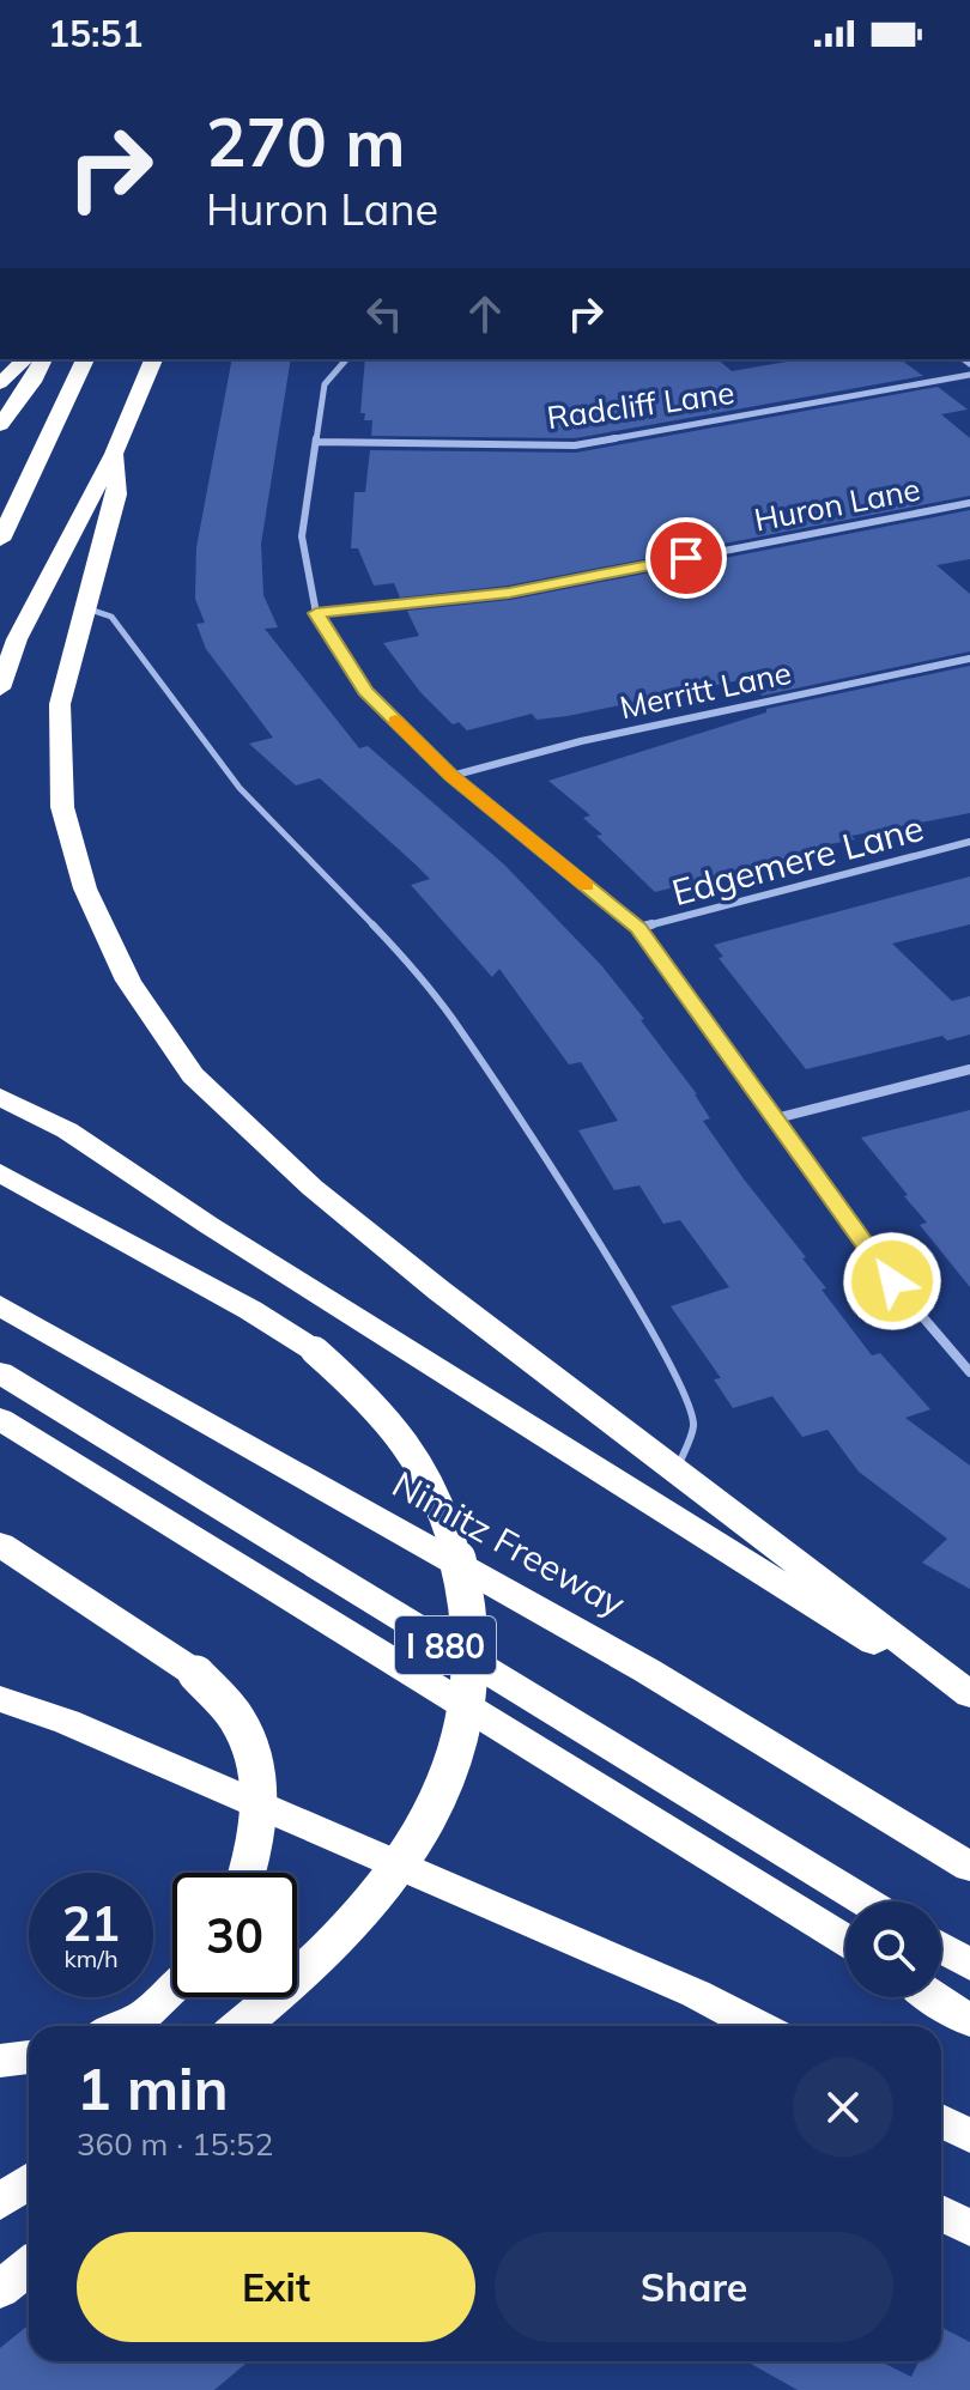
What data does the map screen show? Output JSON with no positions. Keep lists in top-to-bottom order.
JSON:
{
  "streets": {
    "highway": ["Nimitz Freeway", "I 880"],
    "street": [
      "Radcliff Lane",
      "Huron Lane",
      "Merritt Lane",
      "Edgemere Lane"
    ]
  },
  "page": {
    "status": "15:51",
    "turn": ["270 m", "Huron Lane"],
    "speed": "21 km/h",
    "limit": "30",
    "heading": ["1 min", "360 m · 15:52"],
    "buttons": ["Exit", "Share"]
  }
}
